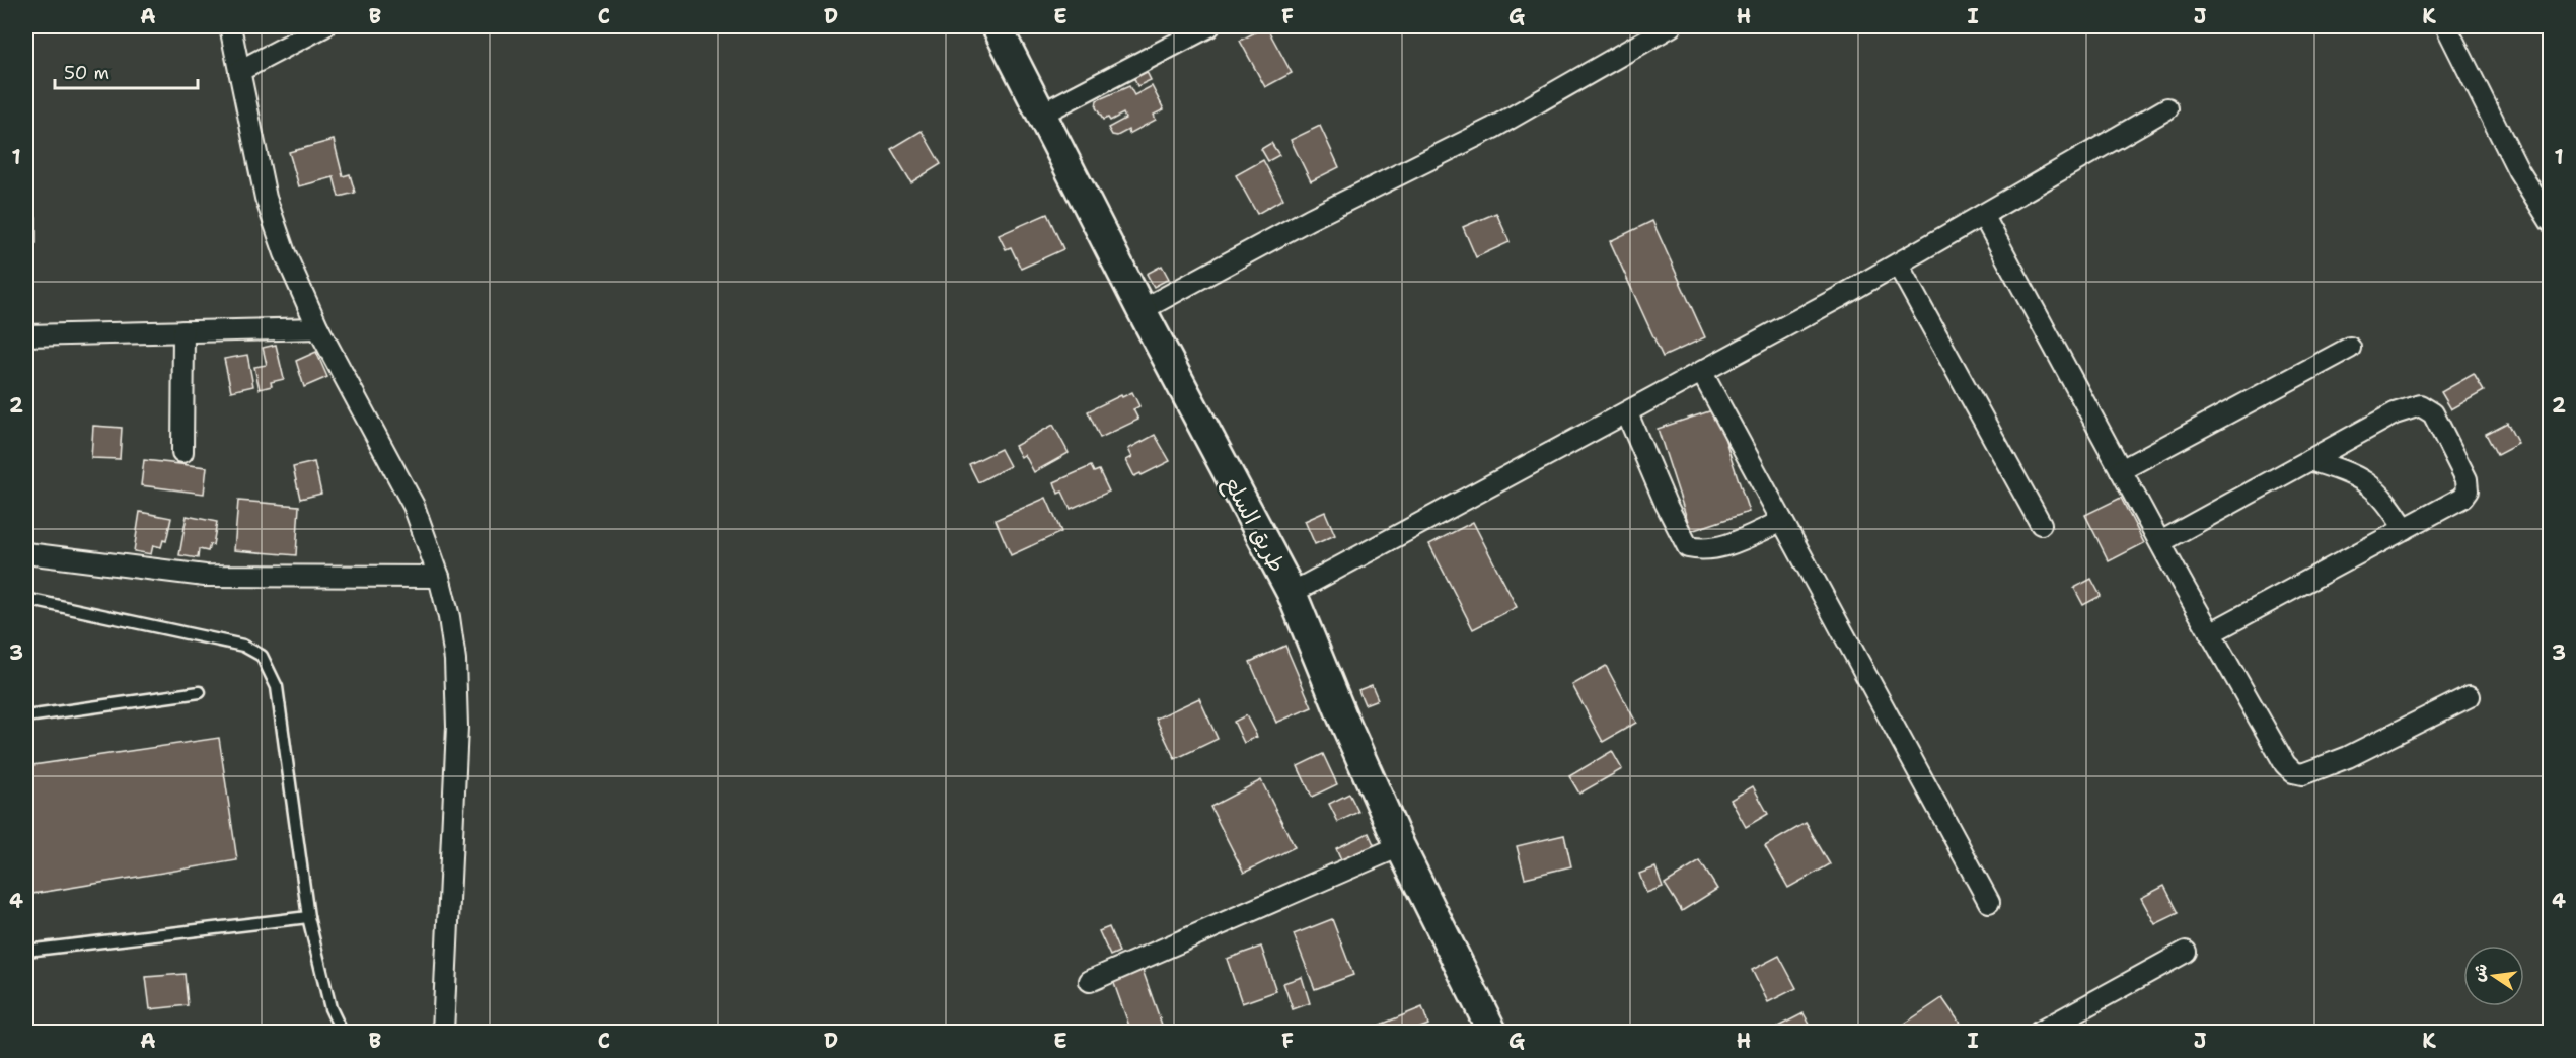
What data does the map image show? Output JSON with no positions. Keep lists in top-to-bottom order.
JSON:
{
  "streets": {
    "street": ["طريق السلع"]
  },
  "scale_bar": "50 m",
  "north": "left",
  "grid": {
    "columns": [
      "A",
      "B",
      "C",
      "D",
      "E",
      "F",
      "G",
      "H",
      "I",
      "J",
      "K"
    ],
    "rows": [
      "1",
      "2",
      "3",
      "4"
    ]
  }
}
